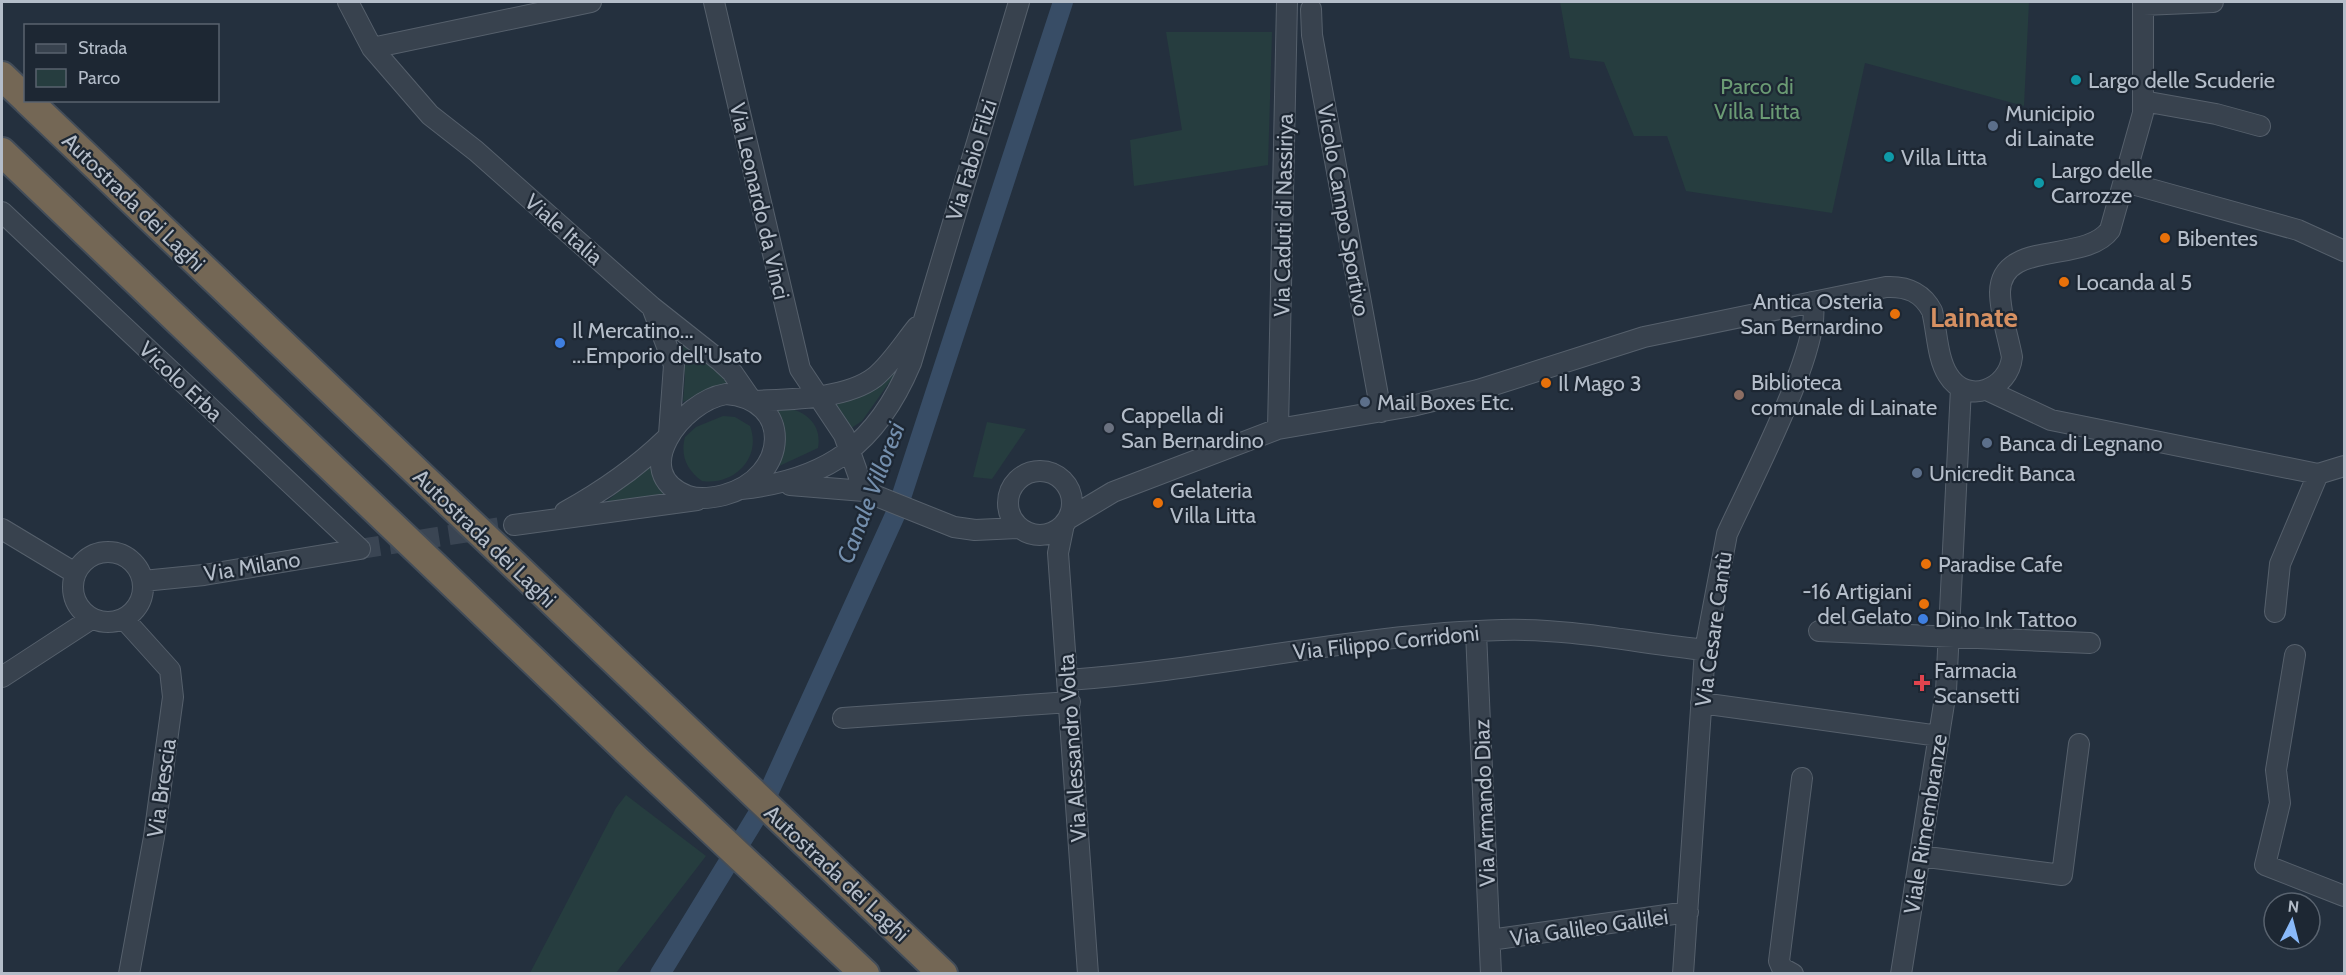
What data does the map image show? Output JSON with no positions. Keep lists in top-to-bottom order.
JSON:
{
  "streets": {
    "highway": ["Autostrada dei Laghi"],
    "street": [
      "Via Fabio Filzi",
      "Via Leonardo da Vinci",
      "Vicolo Campo Sportivo",
      "Via Caduti di Nassiriya",
      "Viale Italia",
      "Vicolo Erba",
      "Via Milano",
      "Via Cesare Cantù",
      "Via Filippo Corridoni",
      "Via Alessandro Volta",
      "Via Brescia",
      "Via Armando Diaz",
      "Viale Rimembranze",
      "Via Galileo Galilei"
    ]
  },
  "crossings": [
    ["Via Fabio Filzi", "Via Leonardo da Vinci"],
    ["Via Fabio Filzi", "Viale Italia"],
    ["Vicolo Erba", "Via Milano"],
    ["Via Milano", "Via Brescia"],
    ["Via Cesare Cantù", "Via Filippo Corridoni"],
    ["Via Cesare Cantù", "Via Galileo Galilei"],
    ["Via Filippo Corridoni", "Via Alessandro Volta"],
    ["Via Filippo Corridoni", "Via Armando Diaz"],
    ["Via Armando Diaz", "Via Galileo Galilei"]
  ],
  "districts": ["Lainate"],
  "water": ["Canale Villoresi"],
  "parks": ["Parco di Villa Litta"],
  "places": {
    "other": [
      "Largo delle Scuderie",
      "Municipio di Lainate",
      "Villa Litta",
      "Largo delle Carrozze",
      "Bibentes",
      "Locanda al 5",
      "Antica Osteria San Bernardino",
      "Il Mercatino... ...Emporio dell'Usato",
      "Il Mago 3",
      "Biblioteca comunale di Lainate",
      "Mail Boxes Etc.",
      "Cappella di San Bernardino",
      "Banca di Legnano",
      "Unicredit Banca",
      "Gelateria Villa Litta",
      "Paradise Cafe",
      "-16 Artigiani del Gelato",
      "Dino Ink Tattoo"
    ],
    "health": ["Farmacia Scansetti"]
  },
  "legend": ["Strada", "Parco"],
  "north": "top"
}
